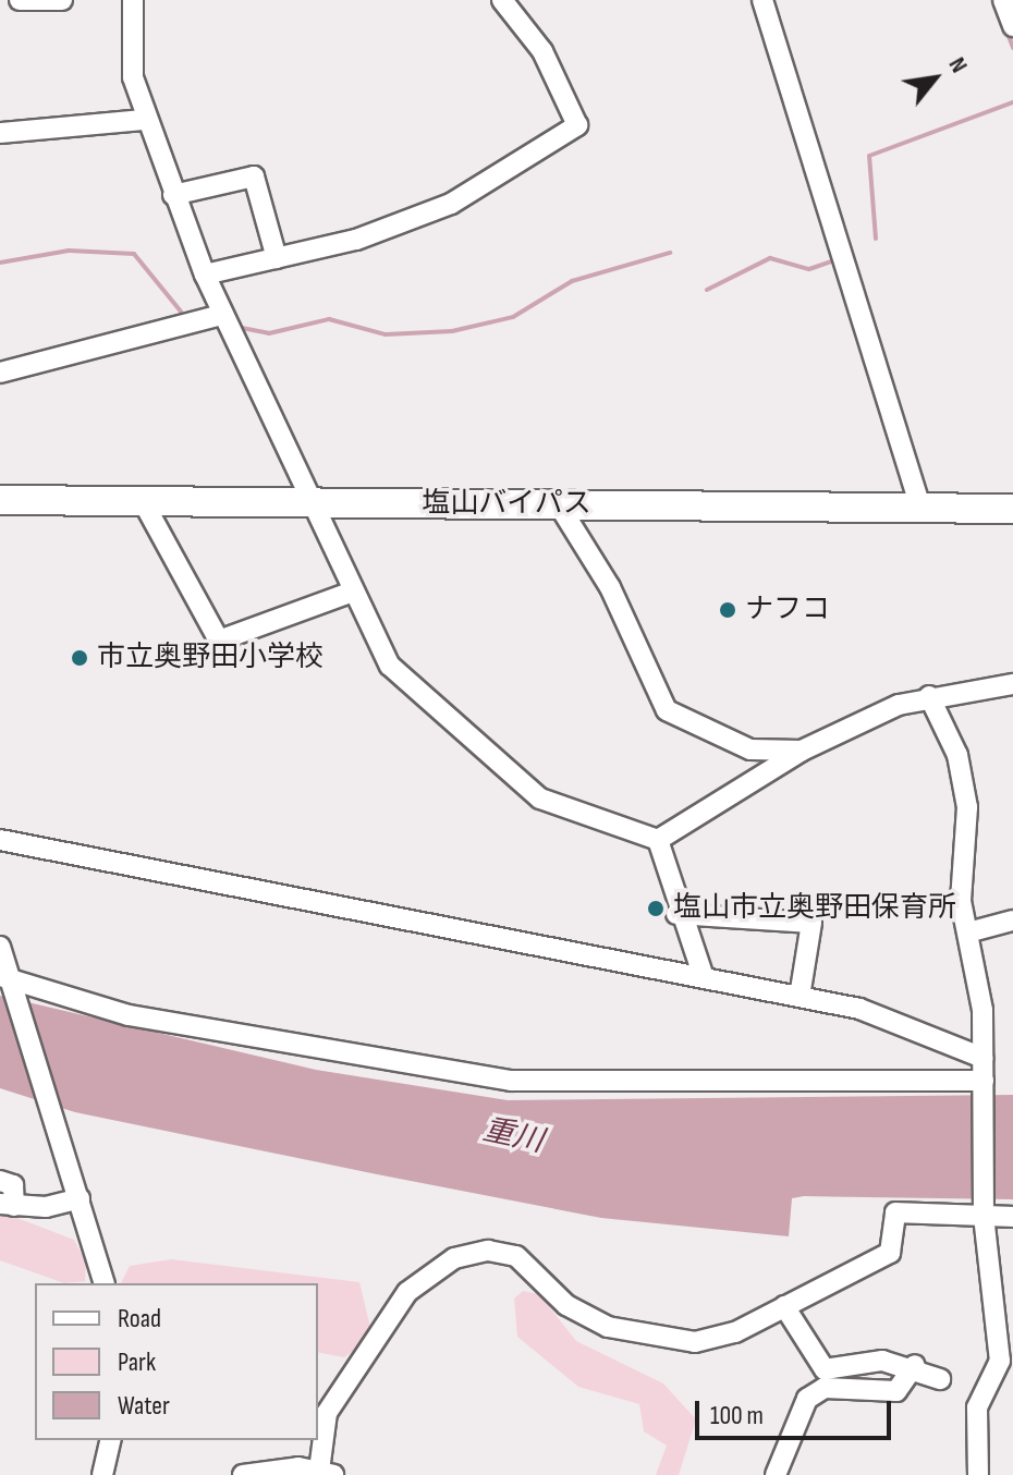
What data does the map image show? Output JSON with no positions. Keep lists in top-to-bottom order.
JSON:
{
  "streets": {
    "highway": ["塩山バイパス"]
  },
  "water": ["重川"],
  "places": ["ナフコ", "市立奥野田小学校", "塩山市立奥野田保育所"],
  "legend": ["Road", "Park", "Water"],
  "scale_bar": "100 m",
  "north": "top right"
}
